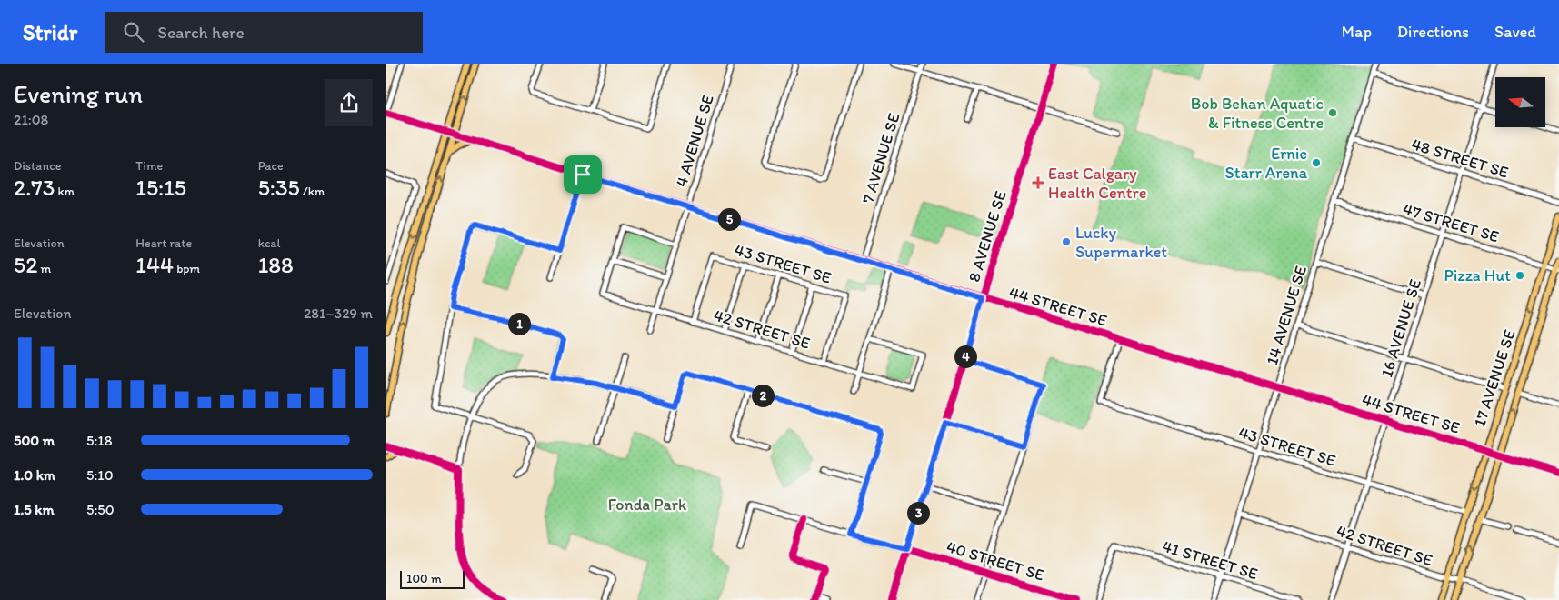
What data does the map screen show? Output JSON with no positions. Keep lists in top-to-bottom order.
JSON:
{
  "streets": {
    "main road": ["17 AVENUE SE"],
    "street": [
      "4 AVENUE SE",
      "7 AVENUE SE",
      "48 STREET SE",
      "47 STREET SE",
      "8 AVENUE SE",
      "43 STREET SE",
      "44 STREET SE",
      "14 AVENUE SE",
      "16 AVENUE SE",
      "42 STREET SE",
      "41 STREET SE",
      "40 STREET SE"
    ]
  },
  "crossings": [
    ["4 AVENUE SE", "44 STREET SE"],
    ["4 AVENUE SE", "42 STREET SE"],
    ["7 AVENUE SE", "44 STREET SE"],
    ["48 STREET SE", "14 AVENUE SE"],
    ["48 STREET SE", "16 AVENUE SE"],
    ["47 STREET SE", "14 AVENUE SE"],
    ["47 STREET SE", "16 AVENUE SE"],
    ["47 STREET SE", "17 AVENUE SE"],
    ["8 AVENUE SE", "44 STREET SE"],
    ["8 AVENUE SE", "40 STREET SE"],
    ["43 STREET SE", "44 STREET SE"],
    ["43 STREET SE", "14 AVENUE SE"],
    ["43 STREET SE", "16 AVENUE SE"],
    ["43 STREET SE", "42 STREET SE"],
    ["43 STREET SE", "17 AVENUE SE"],
    ["44 STREET SE", "14 AVENUE SE"],
    ["44 STREET SE", "16 AVENUE SE"],
    ["44 STREET SE", "17 AVENUE SE"],
    ["14 AVENUE SE", "42 STREET SE"],
    ["14 AVENUE SE", "41 STREET SE"],
    ["16 AVENUE SE", "42 STREET SE"],
    ["42 STREET SE", "17 AVENUE SE"]
  ],
  "parks": ["Fonda Park"],
  "places": {
    "other": [
      "Bob Behan Aquatic & Fitness Centre",
      "Ernie Starr Arena",
      "Lucky Supermarket",
      "Pizza Hut"
    ],
    "health": ["East Calgary Health Centre"]
  },
  "scale_bar": "100 m",
  "north": "left",
  "page": {
    "header": "Stridr",
    "search": "Search here",
    "nav": ["Map", "Directions", "Saved"],
    "heading": ["Evening run", "21:08"],
    "stats": [
      ["Distance", "2.73 km"],
      ["Time", "15:15"],
      ["Pace", "5:35 /km"],
      ["Elevation", "52 m"],
      ["Heart rate", "144 bpm"],
      ["kcal", "188"]
    ],
    "pins": [
      "5",
      "1",
      "4",
      "2",
      "3"
    ],
    "chart": ["Elevation", "281–329 m"],
    "list": [
      {
        "name": "500 m",
        "note": "5:18"
      },
      {
        "name": "1.0 km",
        "note": "5:10"
      },
      {
        "name": "1.5 km",
        "note": "5:50"
      }
    ],
    "scale": "100 m"
  }
}
